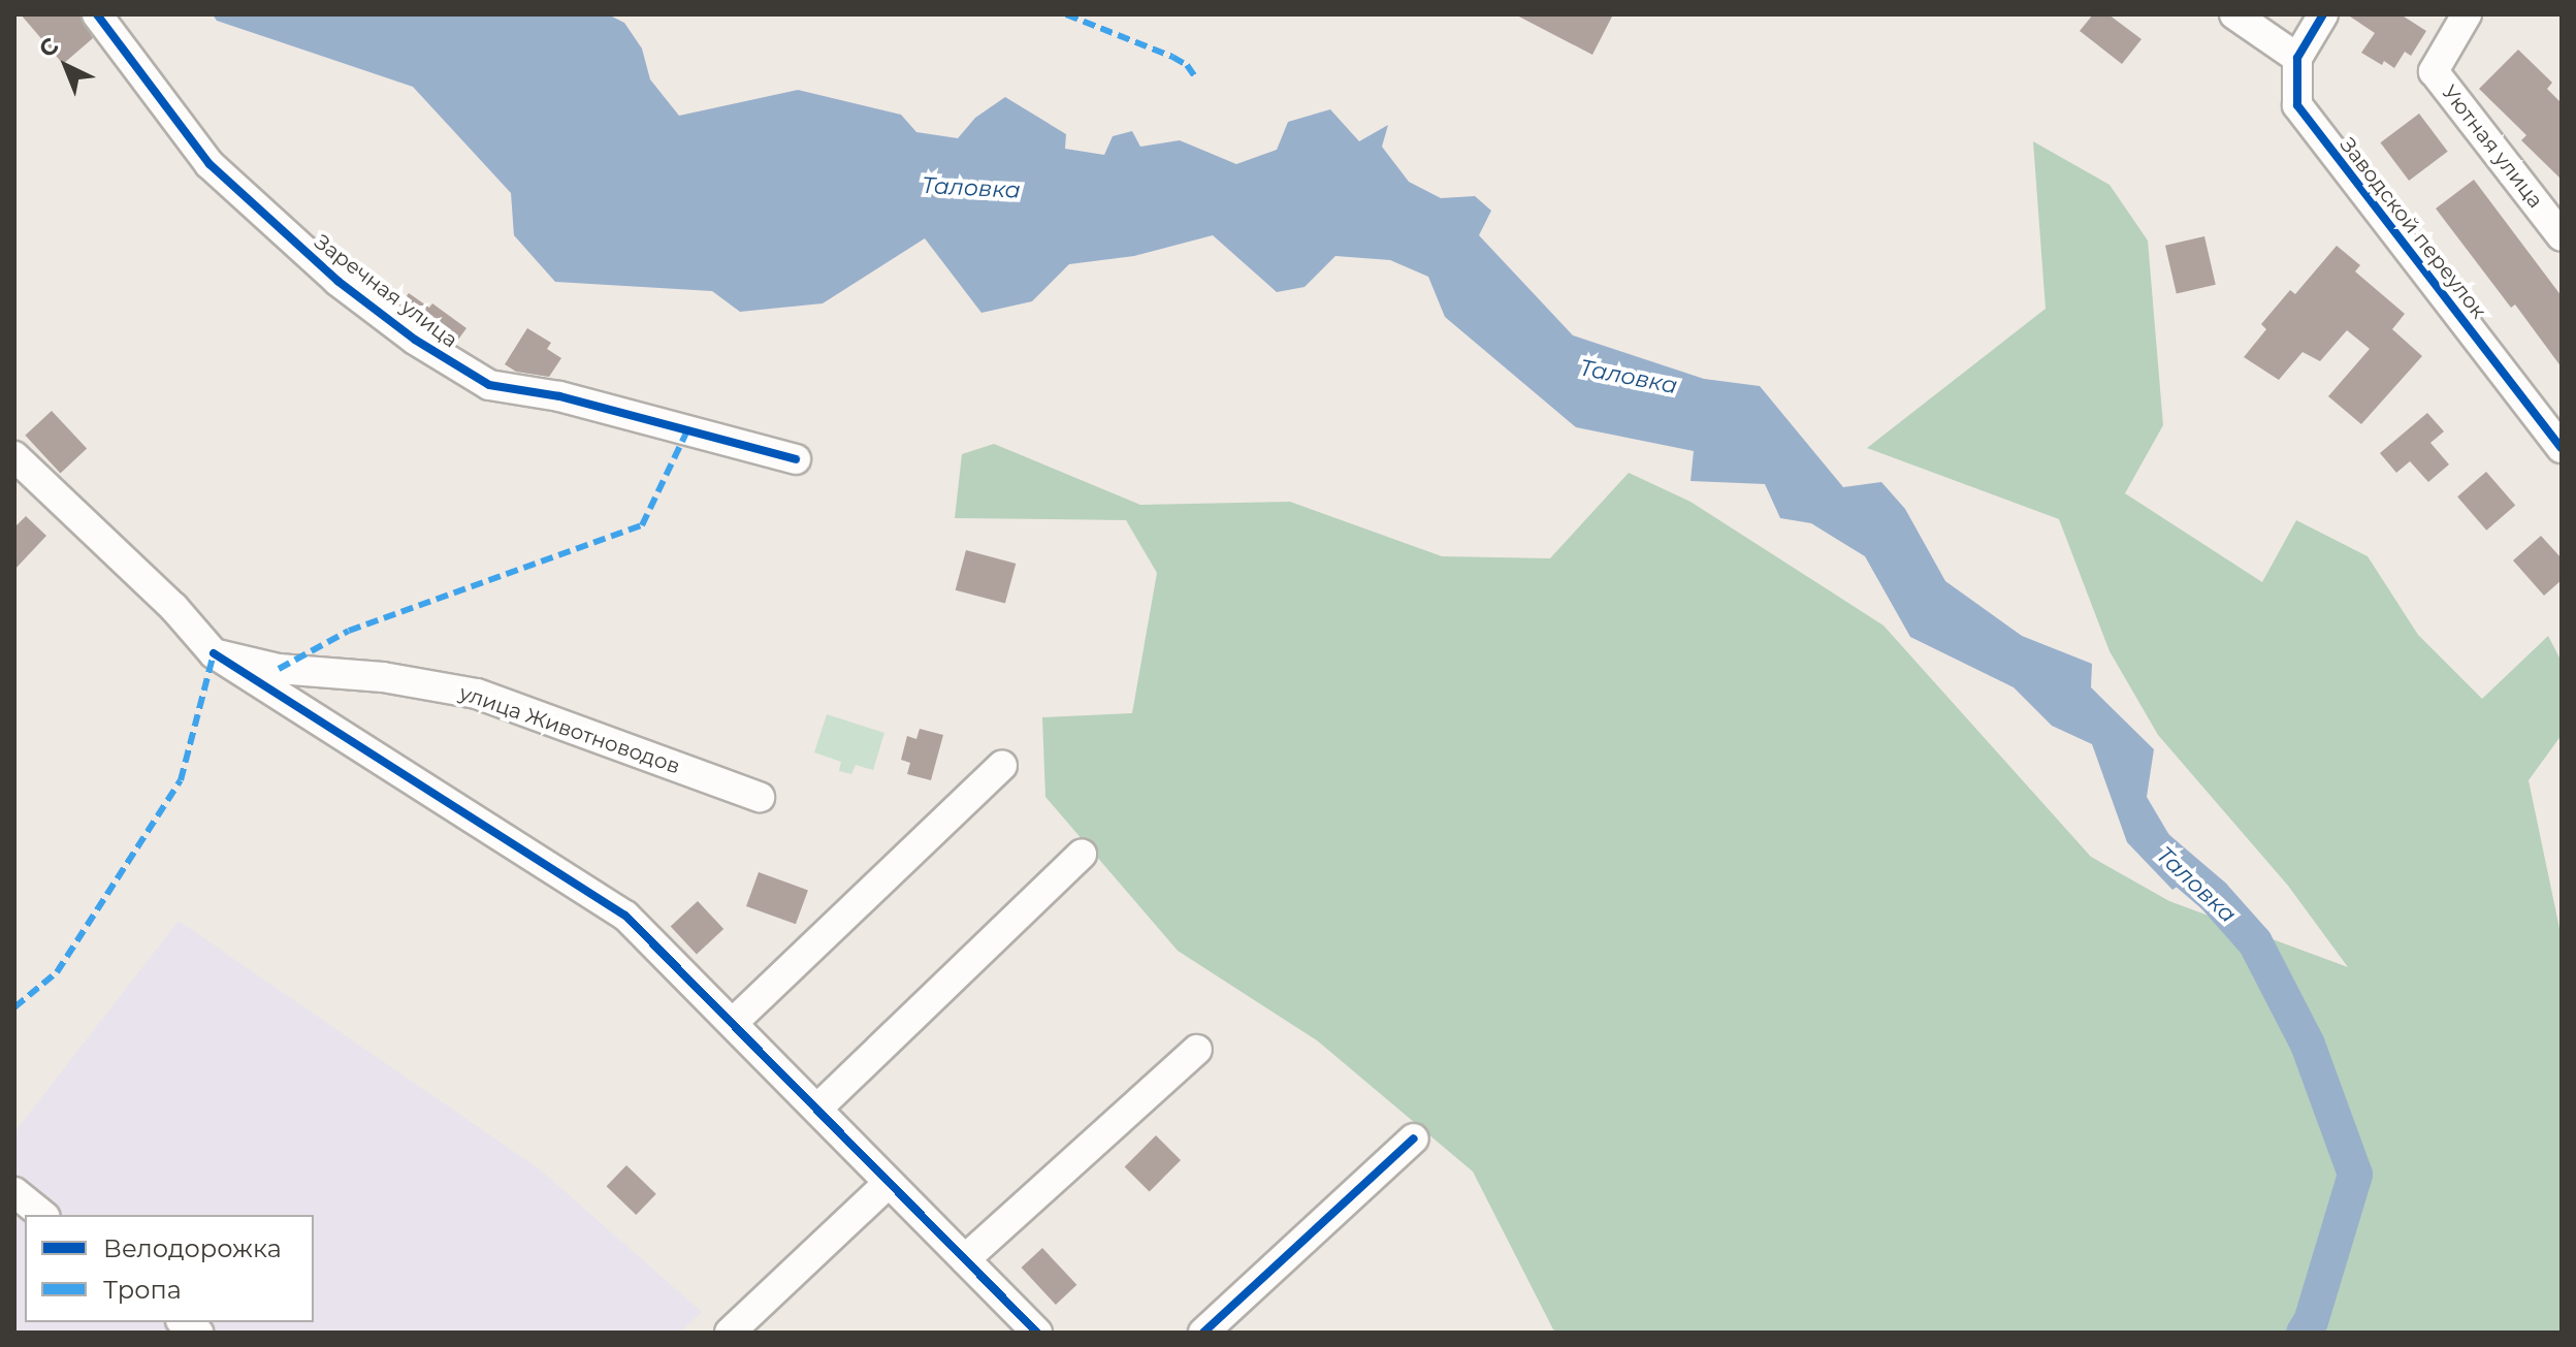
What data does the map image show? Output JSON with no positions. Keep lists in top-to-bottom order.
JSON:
{
  "streets": {
    "street": [
      "Уютная улица",
      "Заводской переулок",
      "Заречная улица",
      "улица Животноводов"
    ]
  },
  "water": ["Таловка"],
  "legend": ["Велодорожка", "Тропа"],
  "north": "top left"
}
